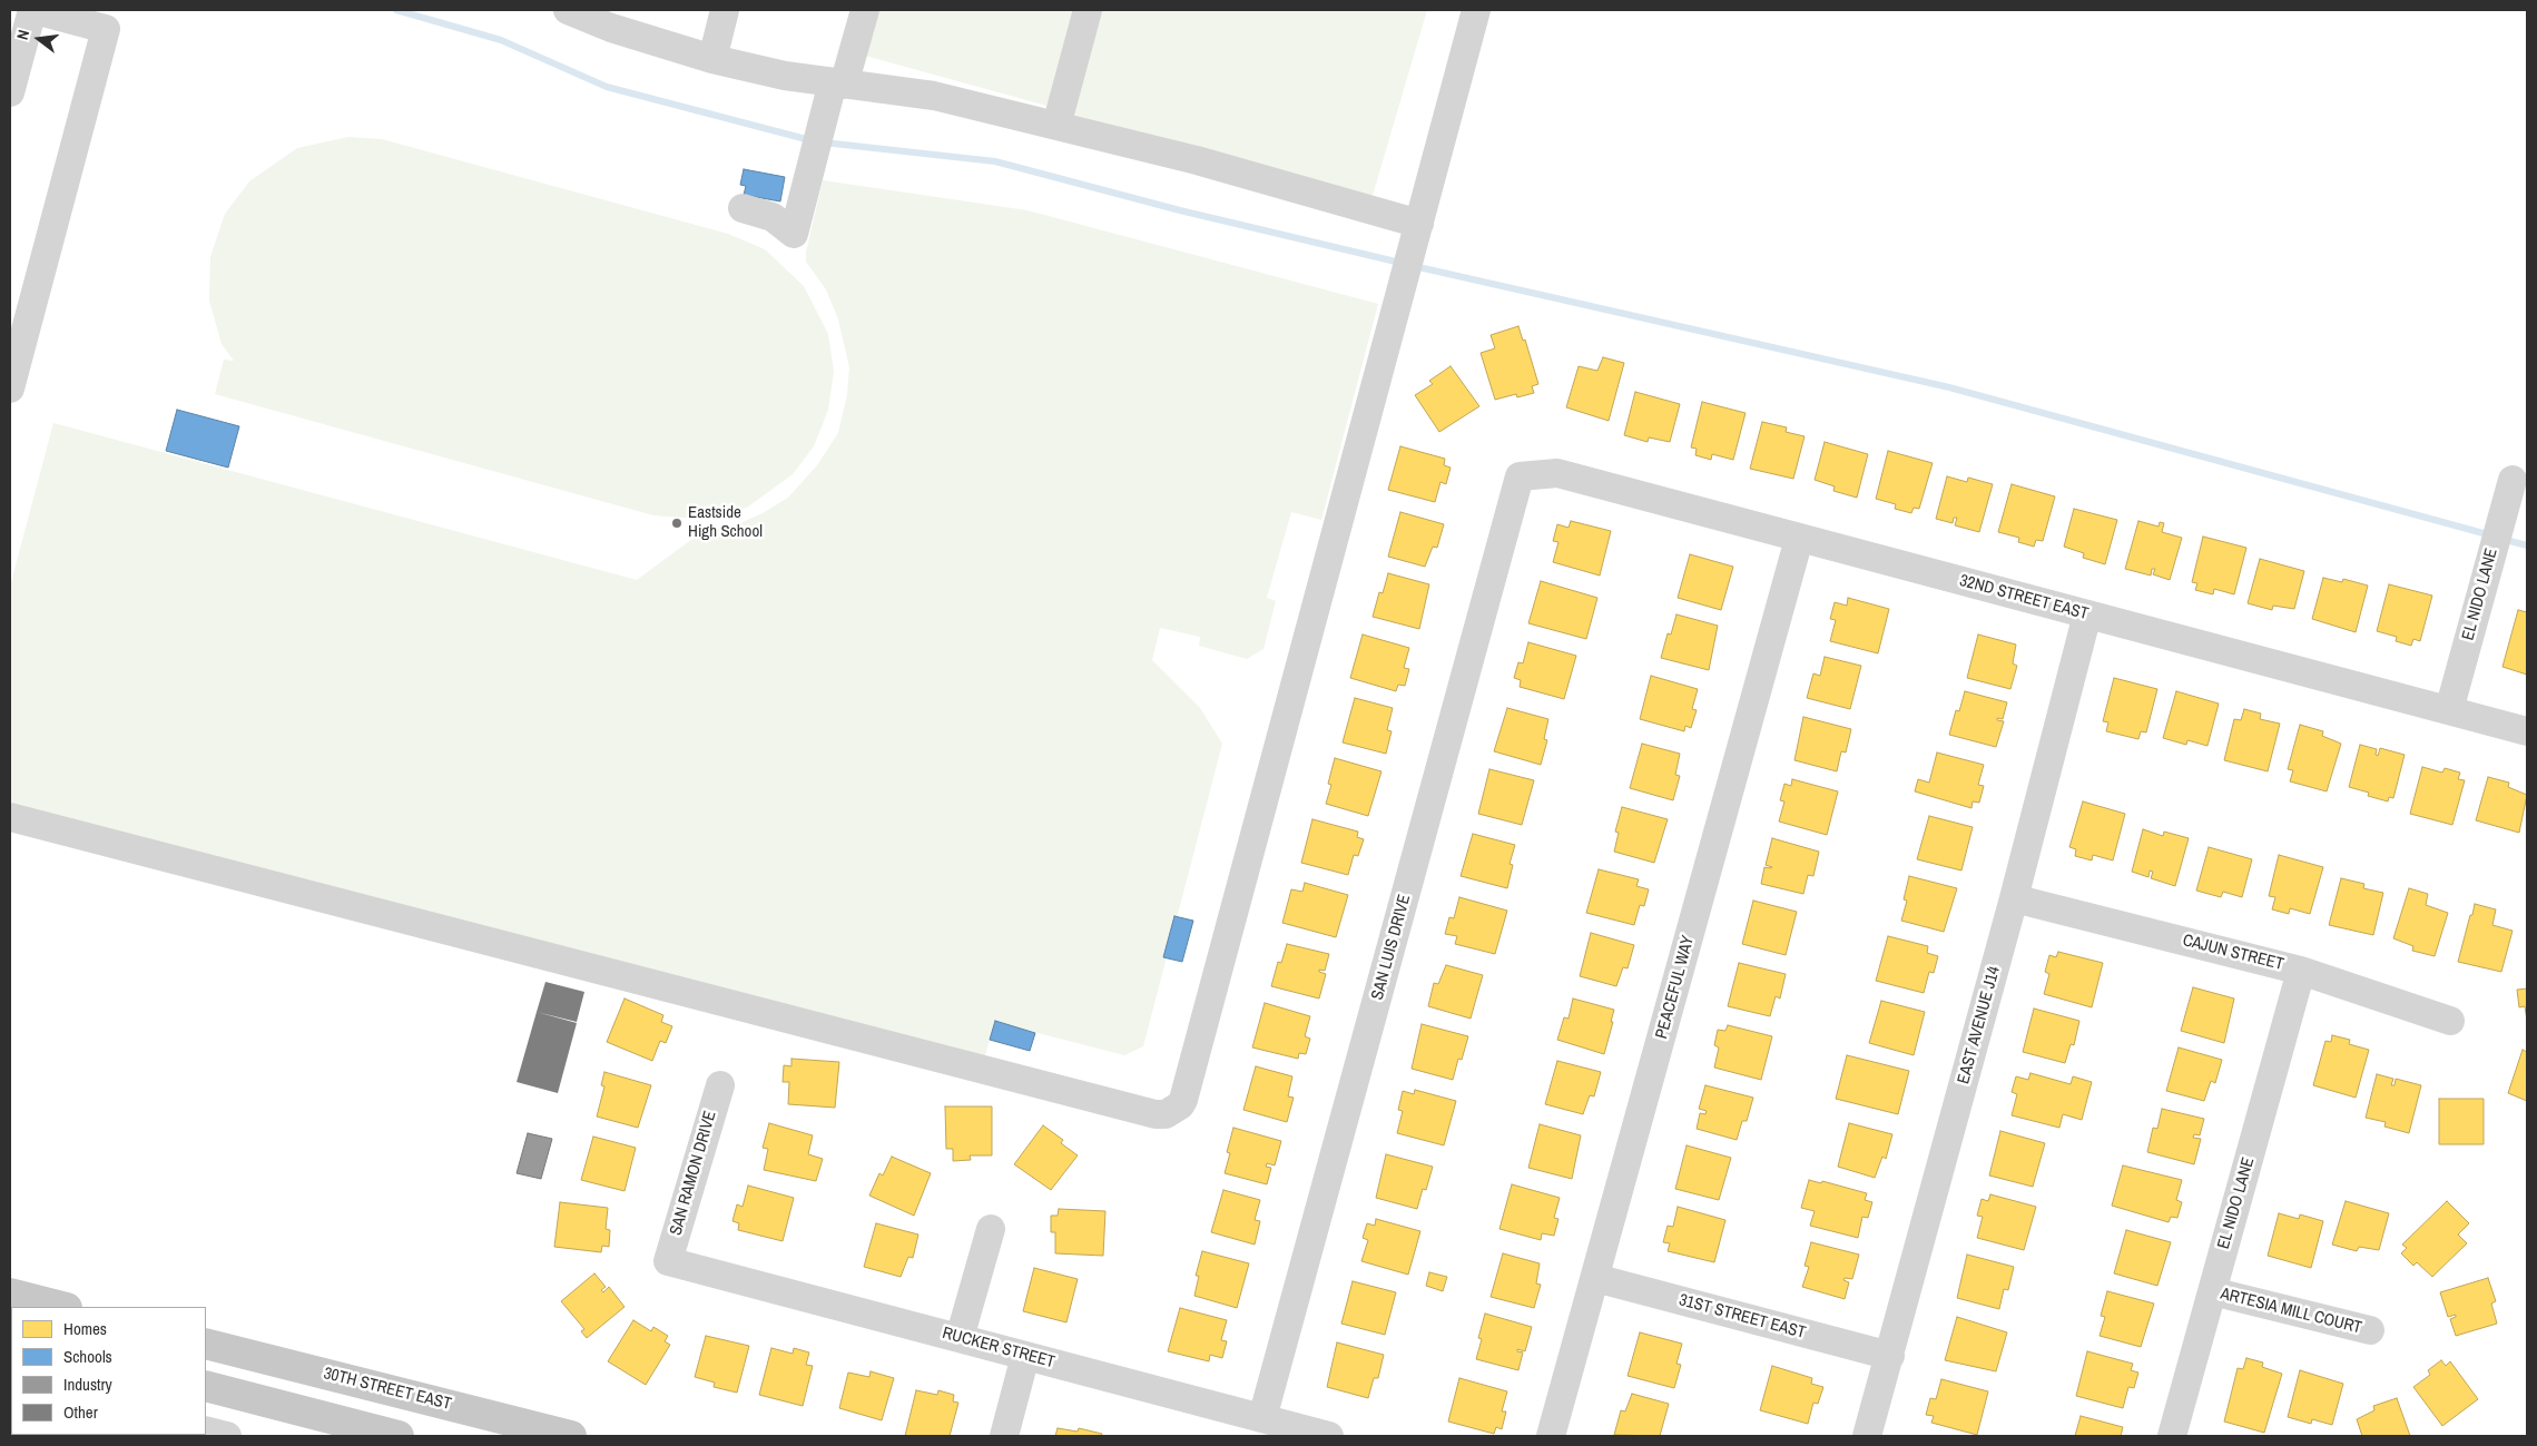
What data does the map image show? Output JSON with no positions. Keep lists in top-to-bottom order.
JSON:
{
  "streets": {
    "main road": ["30TH STREET EAST"],
    "street": [
      "EL NIDO LANE",
      "32ND STREET EAST",
      "SAN LUIS DRIVE",
      "CAJUN STREET",
      "PEACEFUL WAY",
      "EAST AVENUE J14",
      "SAN RAMON DRIVE",
      "ARTESIA MILL COURT",
      "31ST STREET EAST",
      "RUCKER STREET"
    ]
  },
  "crossings": [
    ["EL NIDO LANE", "32ND STREET EAST"],
    ["EL NIDO LANE", "CAJUN STREET"],
    ["EL NIDO LANE", "ARTESIA MILL COURT"],
    ["32ND STREET EAST", "SAN LUIS DRIVE"],
    ["32ND STREET EAST", "PEACEFUL WAY"],
    ["32ND STREET EAST", "EAST AVENUE J14"],
    ["SAN LUIS DRIVE", "RUCKER STREET"],
    ["CAJUN STREET", "EAST AVENUE J14"],
    ["PEACEFUL WAY", "31ST STREET EAST"],
    ["EAST AVENUE J14", "31ST STREET EAST"],
    ["SAN RAMON DRIVE", "RUCKER STREET"]
  ],
  "places": ["Eastside High School"],
  "legend": [
    "Homes",
    "Schools",
    "Industry",
    "Other"
  ],
  "north": "left"
}
